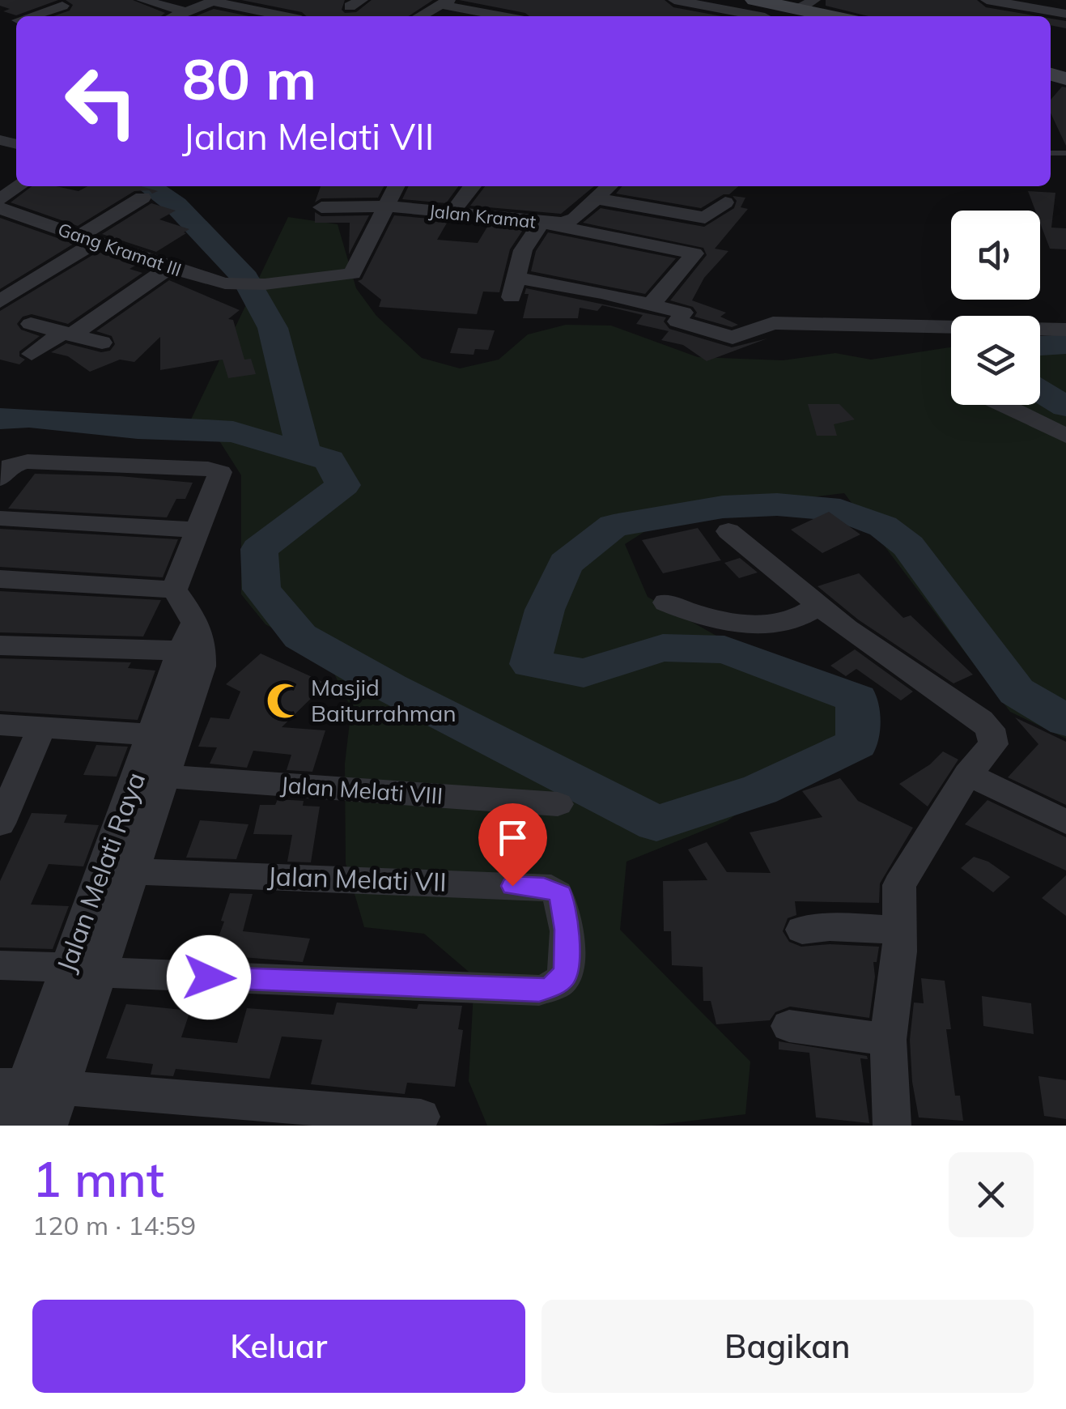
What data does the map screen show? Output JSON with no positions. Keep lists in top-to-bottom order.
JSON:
{
  "streets": {
    "street": [
      "Jalan Kramat",
      "Gang Kramat III",
      "Jalan Melati VIII",
      "Jalan Melati Raya",
      "Jalan Melati VII"
    ]
  },
  "crossings": [
    ["Jalan Kramat", "Gang Kramat III"],
    ["Jalan Melati VIII", "Jalan Melati Raya"],
    ["Jalan Melati Raya", "Jalan Melati VII"]
  ],
  "places": {
    "mosque": ["Masjid Baiturrahman"]
  },
  "page": {
    "turn": ["80 m", "Jalan Melati VII"],
    "heading": ["1 mnt", "120 m · 14:59"],
    "buttons": ["Keluar", "Bagikan"]
  }
}
